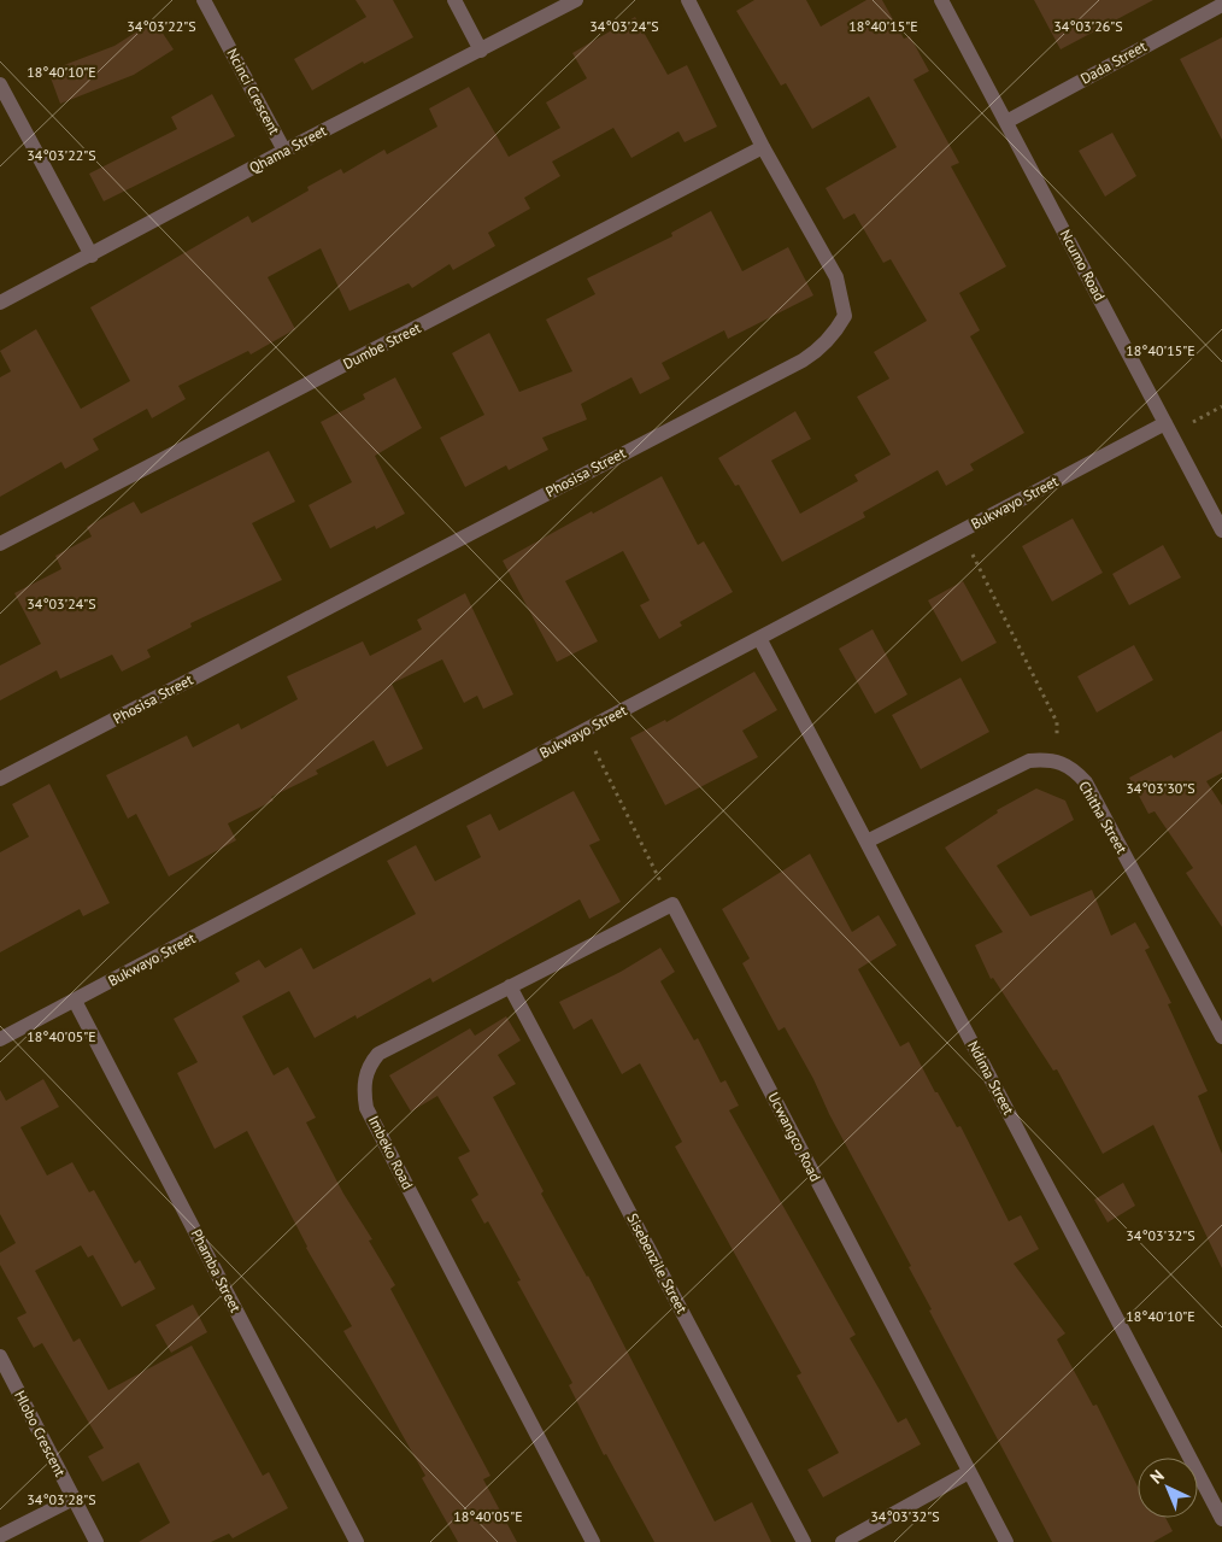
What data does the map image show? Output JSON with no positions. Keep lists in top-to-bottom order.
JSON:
{
  "streets": {
    "street": [
      "Dada Street",
      "Ncinci Crescent",
      "Qhama Street",
      "Ncumo Road",
      "Dumbe Street",
      "Phosisa Street",
      "Bukwayo Street",
      "Chitha Street",
      "Ndima Street",
      "Ucwangco Road",
      "Imbeko Road",
      "Sisebenzile Street",
      "Phamba Street",
      "Hlobo Crescent"
    ]
  },
  "crossings": [
    ["Dada Street", "Ncumo Road"],
    ["Ncinci Crescent", "Qhama Street"],
    ["Ncumo Road", "Bukwayo Street"],
    ["Dumbe Street", "Phosisa Street"],
    ["Bukwayo Street", "Ndima Street"],
    ["Bukwayo Street", "Phamba Street"],
    ["Ucwangco Road", "Imbeko Road"],
    ["Imbeko Road", "Sisebenzile Street"]
  ],
  "north": "top left",
  "coordinates": [
    "34°03'22\"S",
    "34°03'24\"S",
    "34°03'26\"S",
    "18°40'15\"E",
    "18°40'10\"E",
    "34°03'30\"S",
    "18°40'05\"E",
    "34°03'32\"S",
    "34°03'28\"S"
  ]
}
